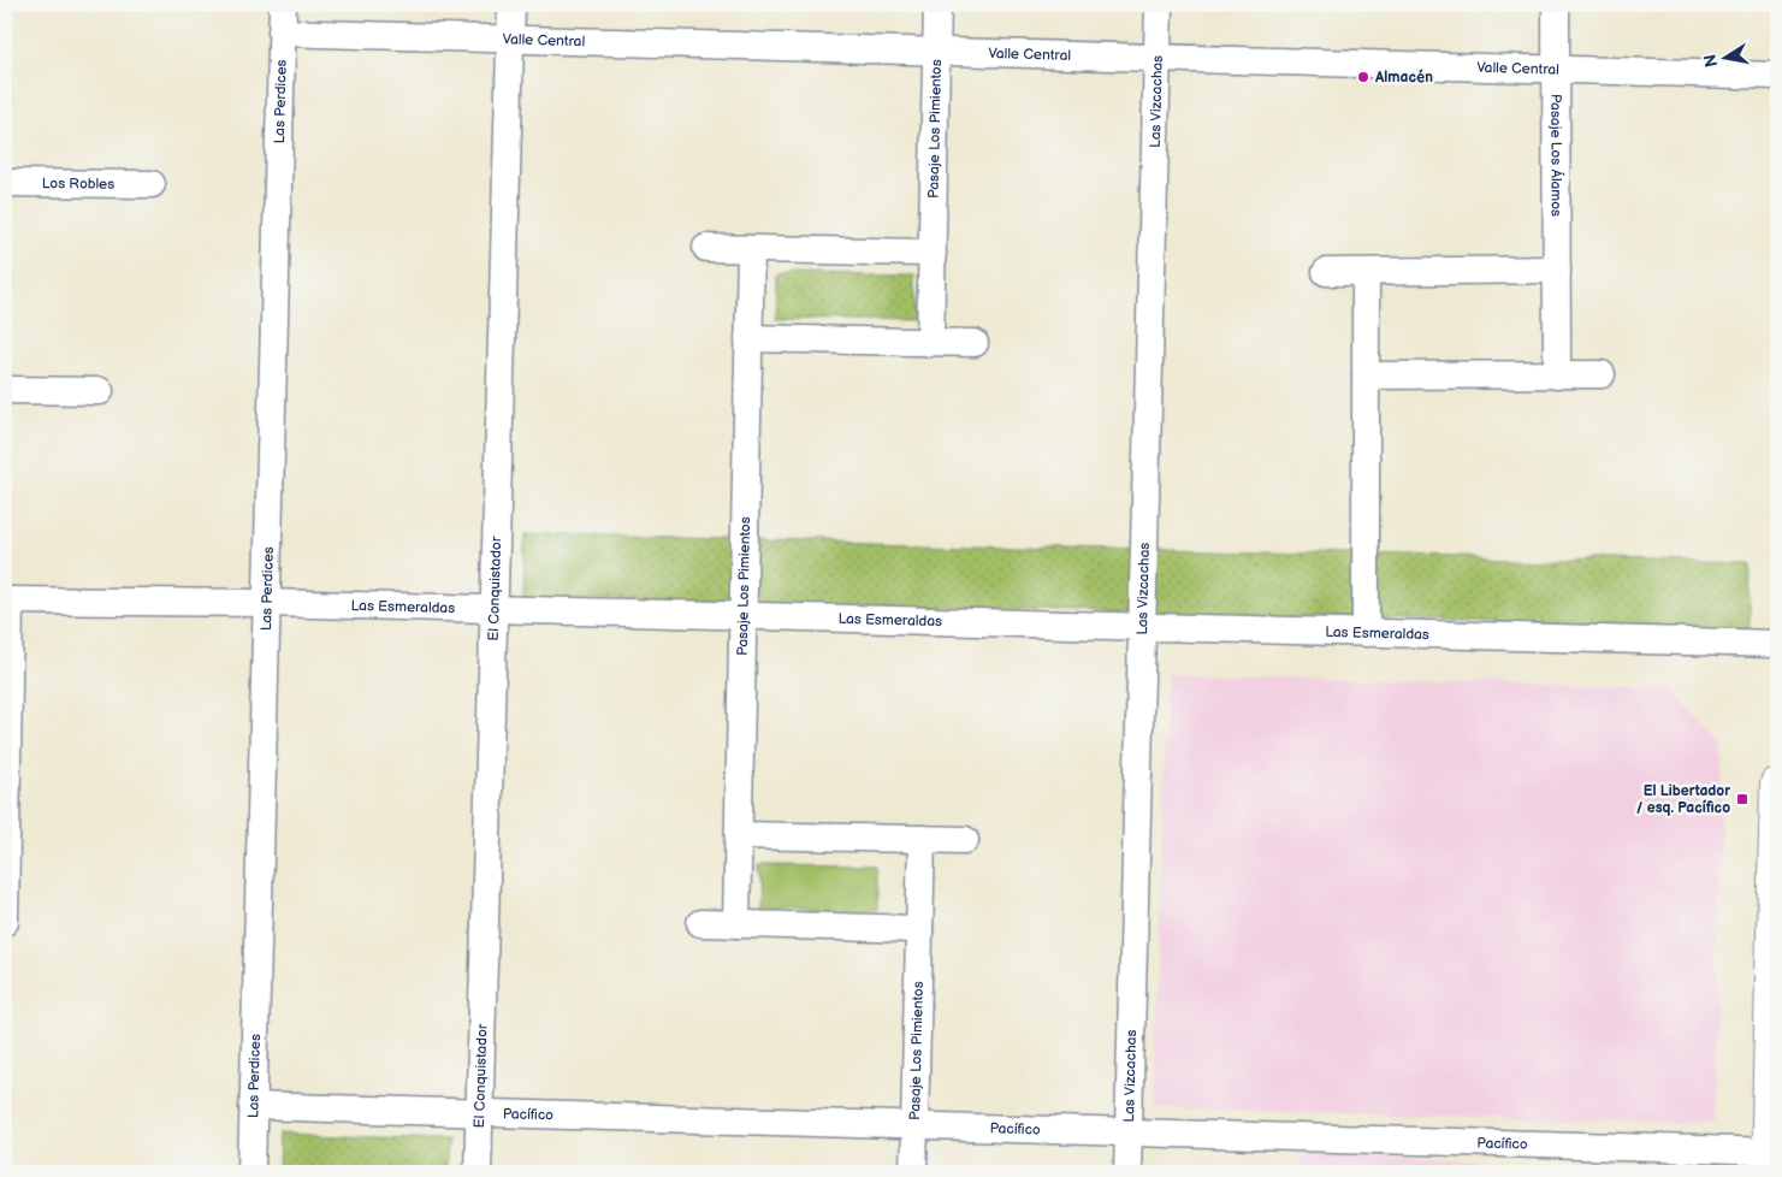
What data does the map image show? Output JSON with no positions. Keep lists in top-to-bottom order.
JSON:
{
  "streets": {
    "street": [
      "Valle Central",
      "Las Perdices",
      "Las Vizcachas",
      "Pasaje Los Pimientos",
      "Pasaje Los Álamos",
      "Los Robles",
      "El Conquistador",
      "Las Esmeraldas",
      "Pacífico"
    ]
  },
  "crossings": [
    ["Valle Central", "Las Perdices"],
    ["Valle Central", "Las Vizcachas"],
    ["Valle Central", "Pasaje Los Pimientos"],
    ["Valle Central", "Pasaje Los Álamos"],
    ["Valle Central", "El Conquistador"],
    ["Las Perdices", "Las Esmeraldas"],
    ["Las Perdices", "Pacífico"],
    ["Las Vizcachas", "Las Esmeraldas"],
    ["Las Vizcachas", "Pacífico"],
    ["Pasaje Los Pimientos", "Las Esmeraldas"],
    ["Pasaje Los Pimientos", "Pacífico"],
    ["El Conquistador", "Las Esmeraldas"],
    ["El Conquistador", "Pacífico"]
  ],
  "places": {
    "other": ["Almacén"],
    "transit": ["El Libertador / esq. Pacífico"]
  },
  "north": "left"
}
